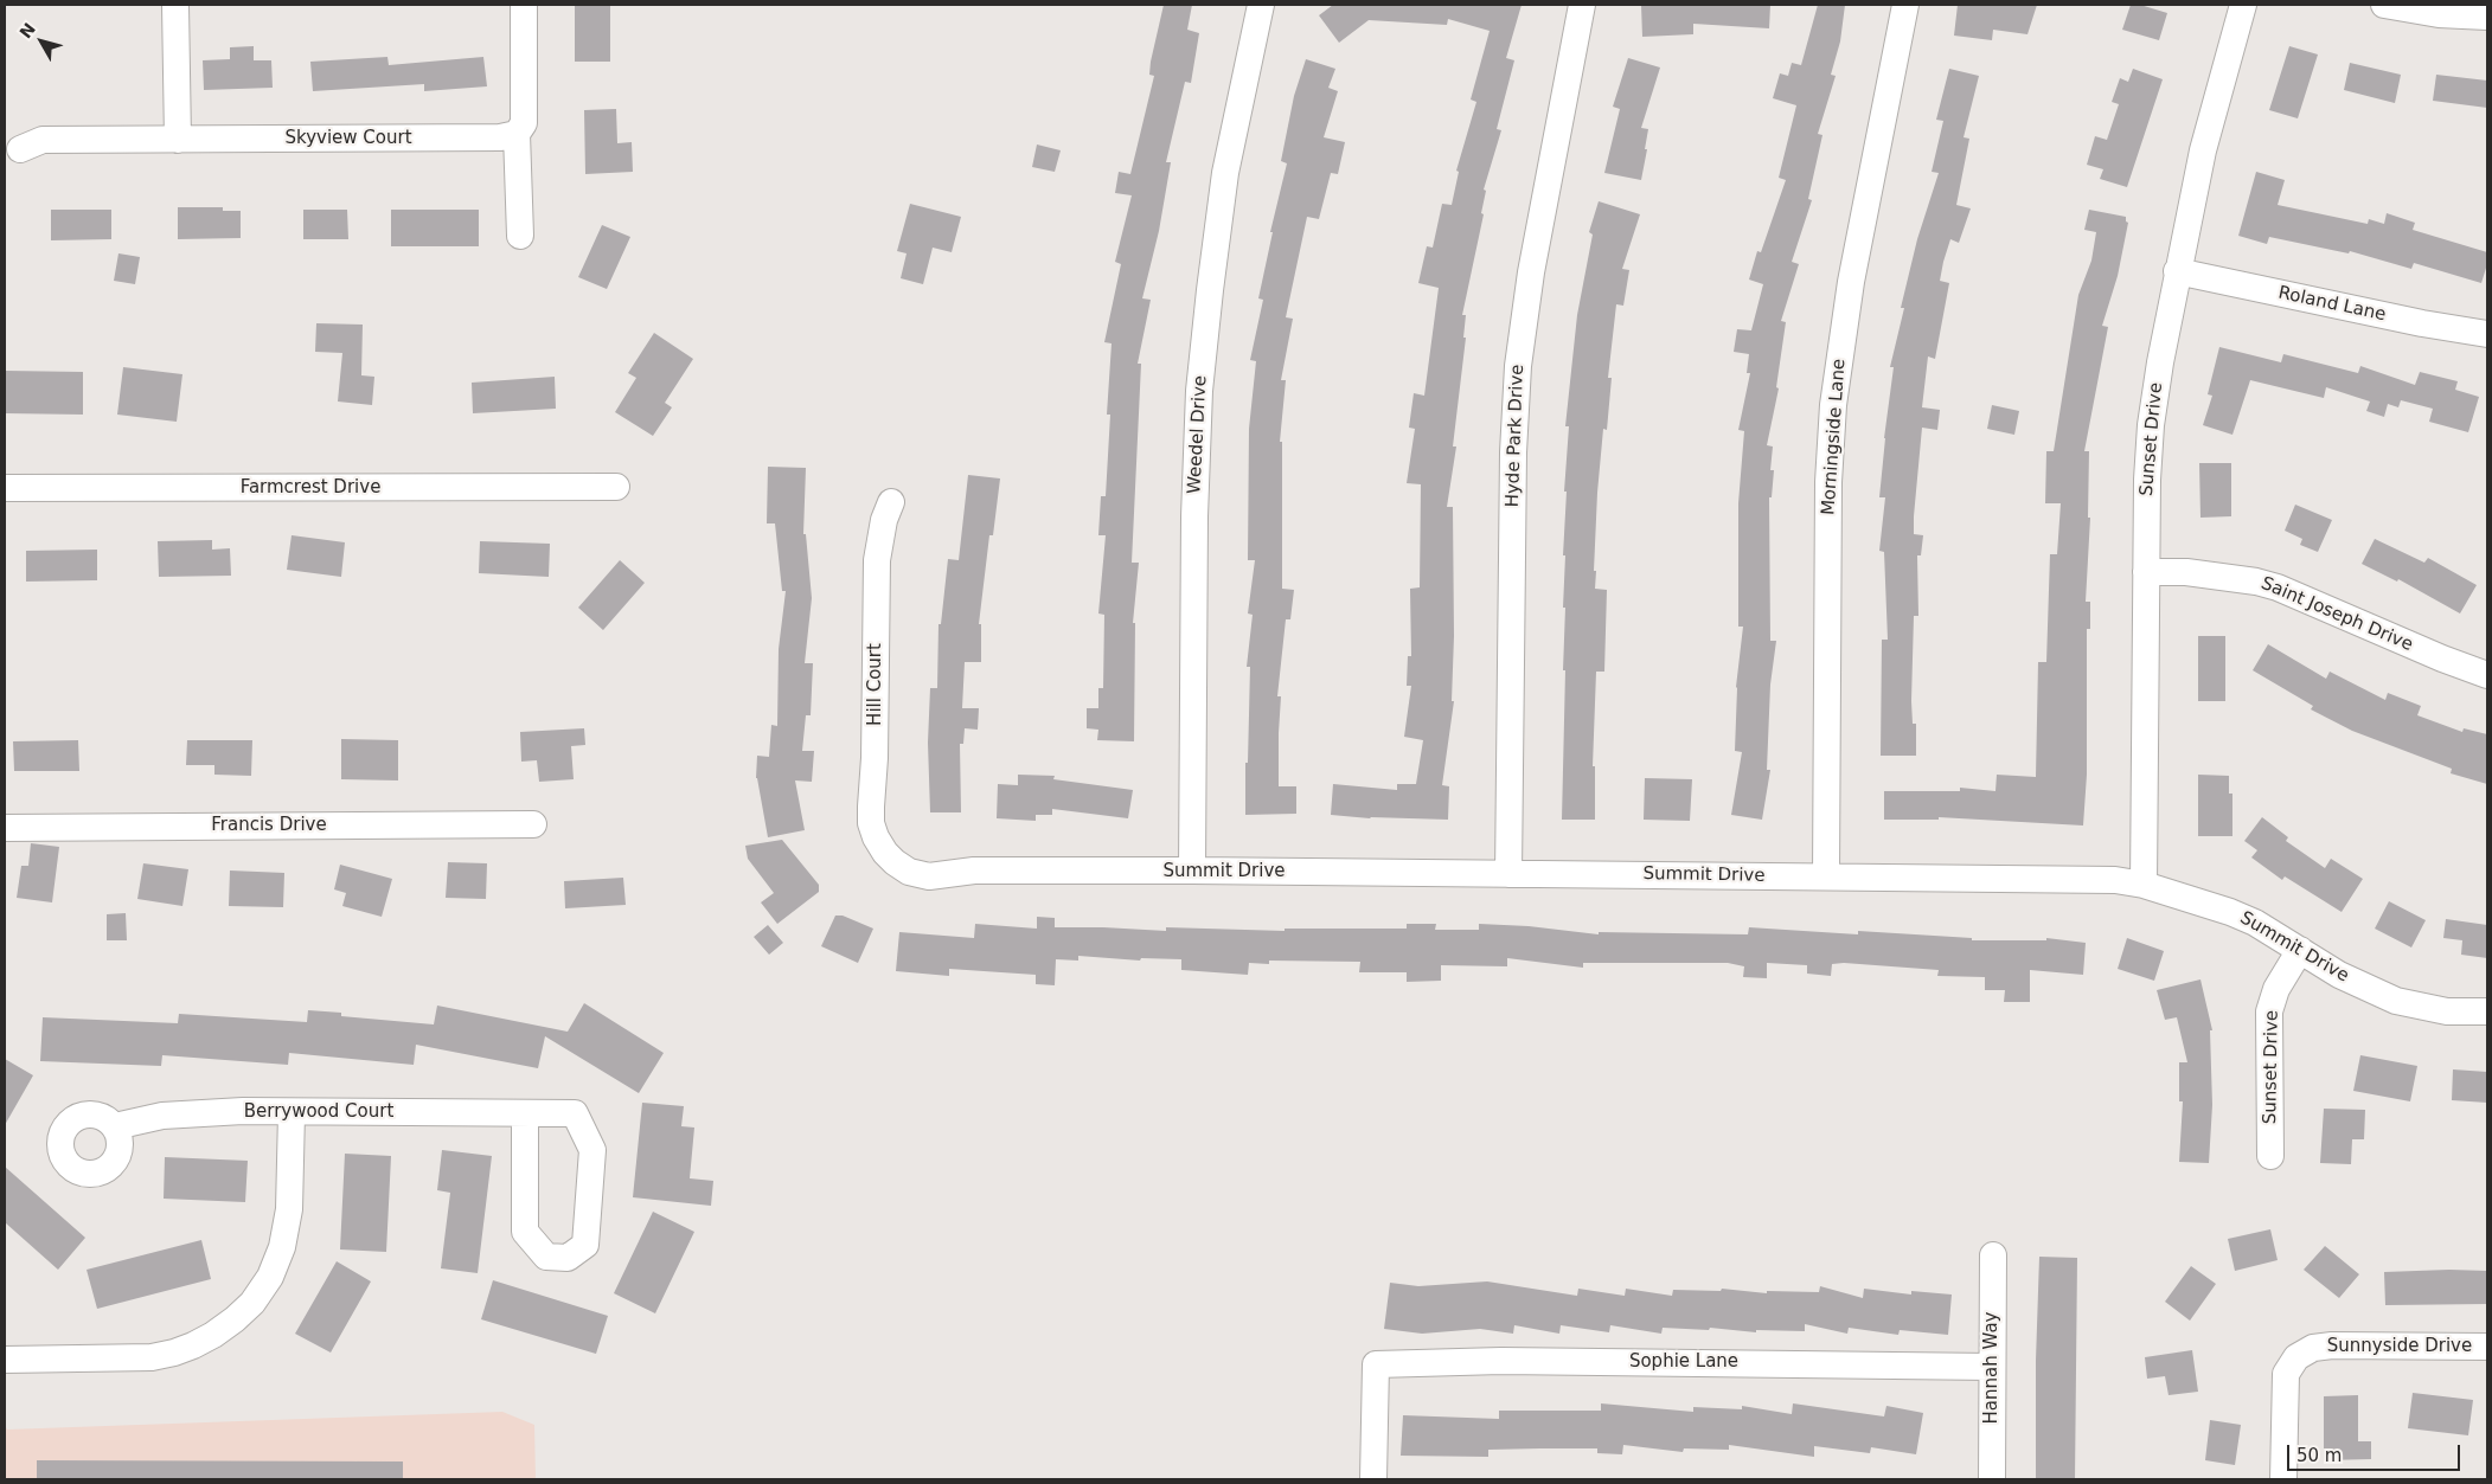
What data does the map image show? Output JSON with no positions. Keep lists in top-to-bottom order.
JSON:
{
  "streets": {
    "street": [
      "Skyview Court",
      "Roland Lane",
      "Weedel Drive",
      "Hyde Park Drive",
      "Morningside Lane",
      "Sunset Drive",
      "Farmcrest Drive",
      "Saint Joseph Drive",
      "Hill Court",
      "Francis Drive",
      "Summit Drive",
      "Berrywood Court",
      "Sunnyside Drive",
      "Sophie Lane",
      "Hannah Way"
    ]
  },
  "crossings": [
    ["Roland Lane", "Sunset Drive"],
    ["Weedel Drive", "Summit Drive"],
    ["Hyde Park Drive", "Summit Drive"],
    ["Morningside Lane", "Summit Drive"],
    ["Sunset Drive", "Saint Joseph Drive"],
    ["Sunset Drive", "Summit Drive"],
    ["Hill Court", "Summit Drive"],
    ["Sophie Lane", "Hannah Way"]
  ],
  "scale_bar": "50 m",
  "north": "top left"
}
